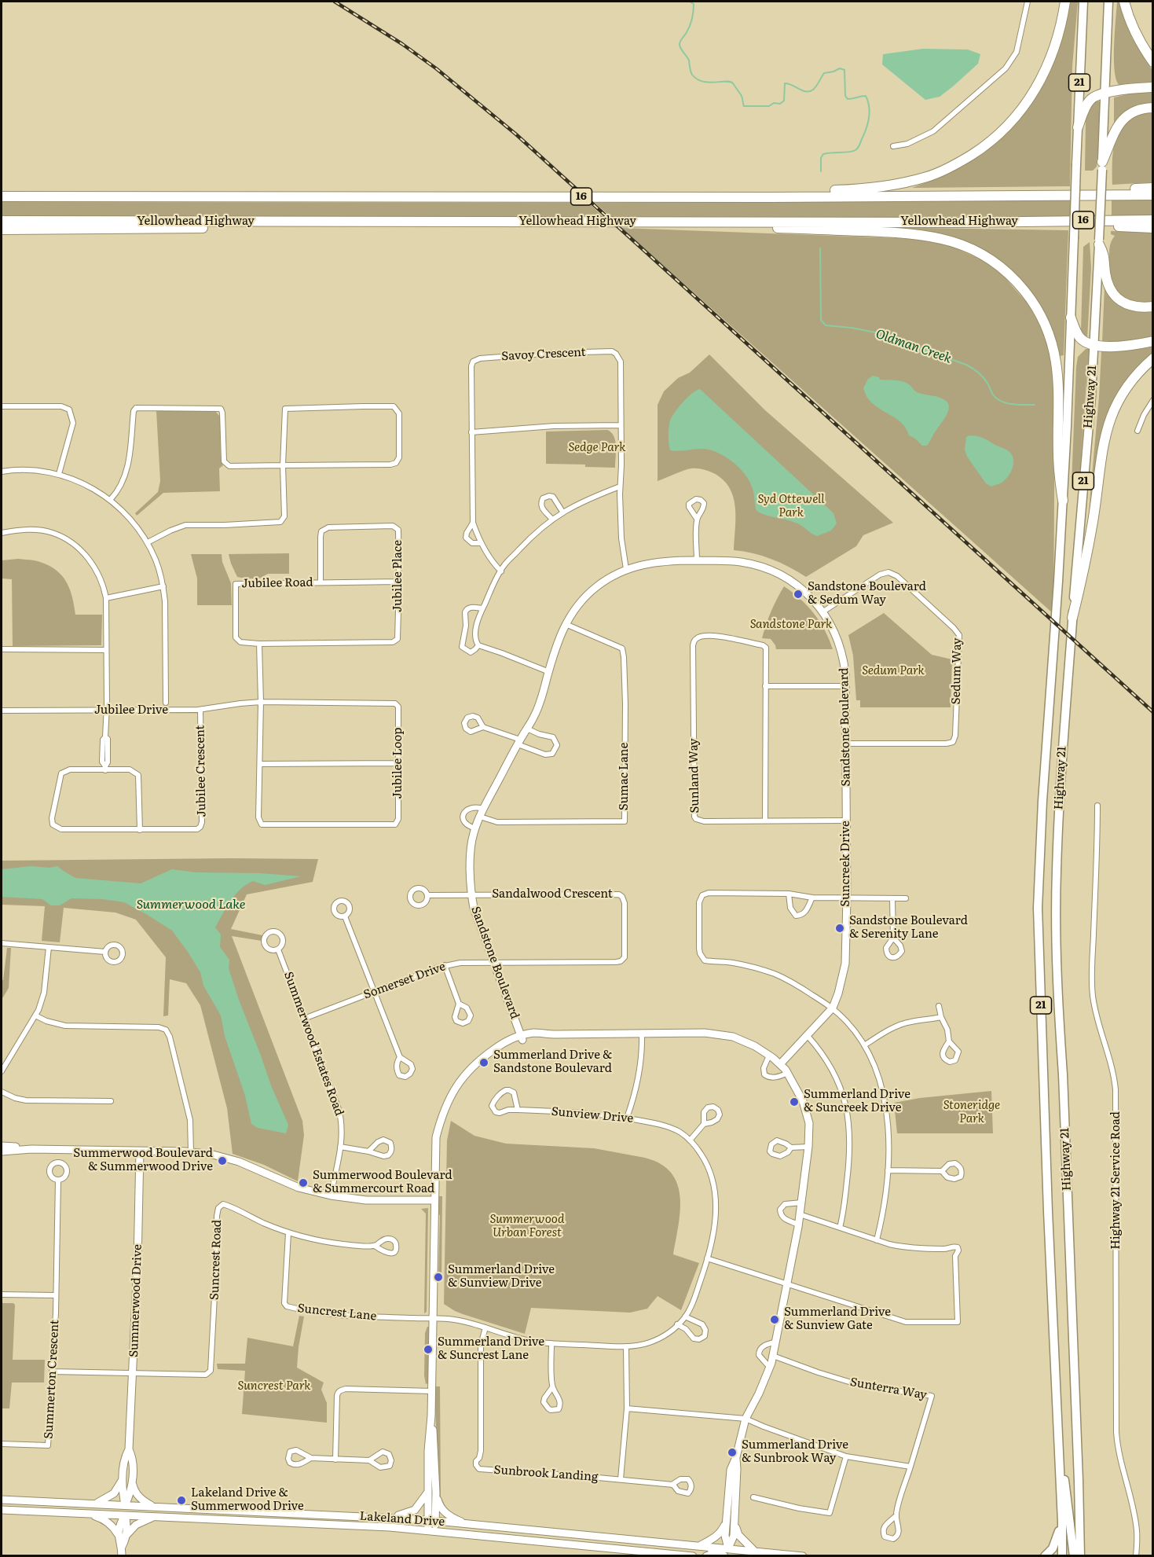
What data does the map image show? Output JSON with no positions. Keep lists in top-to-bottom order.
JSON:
{
  "streets": {
    "highway": ["16", "Yellowhead Highway"],
    "main road": ["21", "Highway 21"],
    "street": [
      "Savoy Crescent",
      "Jubilee Place",
      "Jubilee Road",
      "Sedum Way",
      "Jubilee Drive",
      "Sandstone Boulevard",
      "Jubilee Loop",
      "Jubilee Crescent",
      "Sunland Way",
      "Sumac Lane",
      "Suncreek Drive",
      "Sandalwood Crescent",
      "Somerset Drive",
      "Summerwood Estates Road",
      "Sunview Drive",
      "Highway 21 Service Road",
      "Suncrest Road",
      "Summerwood Drive",
      "Suncrest Lane",
      "Summerton Crescent",
      "Sunterra Way",
      "Sunbrook Landing",
      "Lakeland Drive"
    ]
  },
  "crossings": [
    ["Savoy Crescent", "Sandstone Boulevard"],
    ["Jubilee Place", "Jubilee Road"],
    ["Sedum Way", "Sandstone Boulevard"],
    ["Jubilee Drive", "Jubilee Loop"],
    ["Jubilee Drive", "Jubilee Crescent"],
    ["Sandstone Boulevard", "Sumac Lane"],
    ["Sandstone Boulevard", "Suncreek Drive"],
    ["Sandstone Boulevard", "Sandalwood Crescent"],
    ["Sandstone Boulevard", "Somerset Drive"],
    ["Sunland Way", "Suncreek Drive"],
    ["Sandalwood Crescent", "Somerset Drive"],
    ["Somerset Drive", "Summerwood Estates Road"],
    ["Sunview Drive", "Suncrest Lane"],
    ["Sunview Drive", "Sunbrook Landing"],
    ["Suncrest Road", "Summerwood Drive"],
    ["Suncrest Road", "Suncrest Lane"],
    ["Summerwood Drive", "Lakeland Drive"]
  ],
  "water": ["Oldman Creek", "Summerwood Lake"],
  "parks": [
    "Sedge Park",
    "Syd Ottewell Park",
    "Sandstone Park",
    "Sedum Park",
    "Stoneridge Park",
    "Summerwood Urban Forest",
    "Suncrest Park"
  ],
  "places": [
    "Sandstone Boulevard & Sedum Way",
    "Sandstone Boulevard & Serenity Lane",
    "Summerland Drive & Sandstone Boulevard",
    "Summerland Drive & Suncreek Drive",
    "Summerwood Boulevard & Summerwood Drive",
    "Summerwood Boulevard & Summercourt Road",
    "Summerland Drive & Sunview Drive",
    "Summerland Drive & Sunview Gate",
    "Summerland Drive & Suncrest Lane",
    "Summerland Drive & Sunbrook Way",
    "Lakeland Drive & Summerwood Drive"
  ]
}
